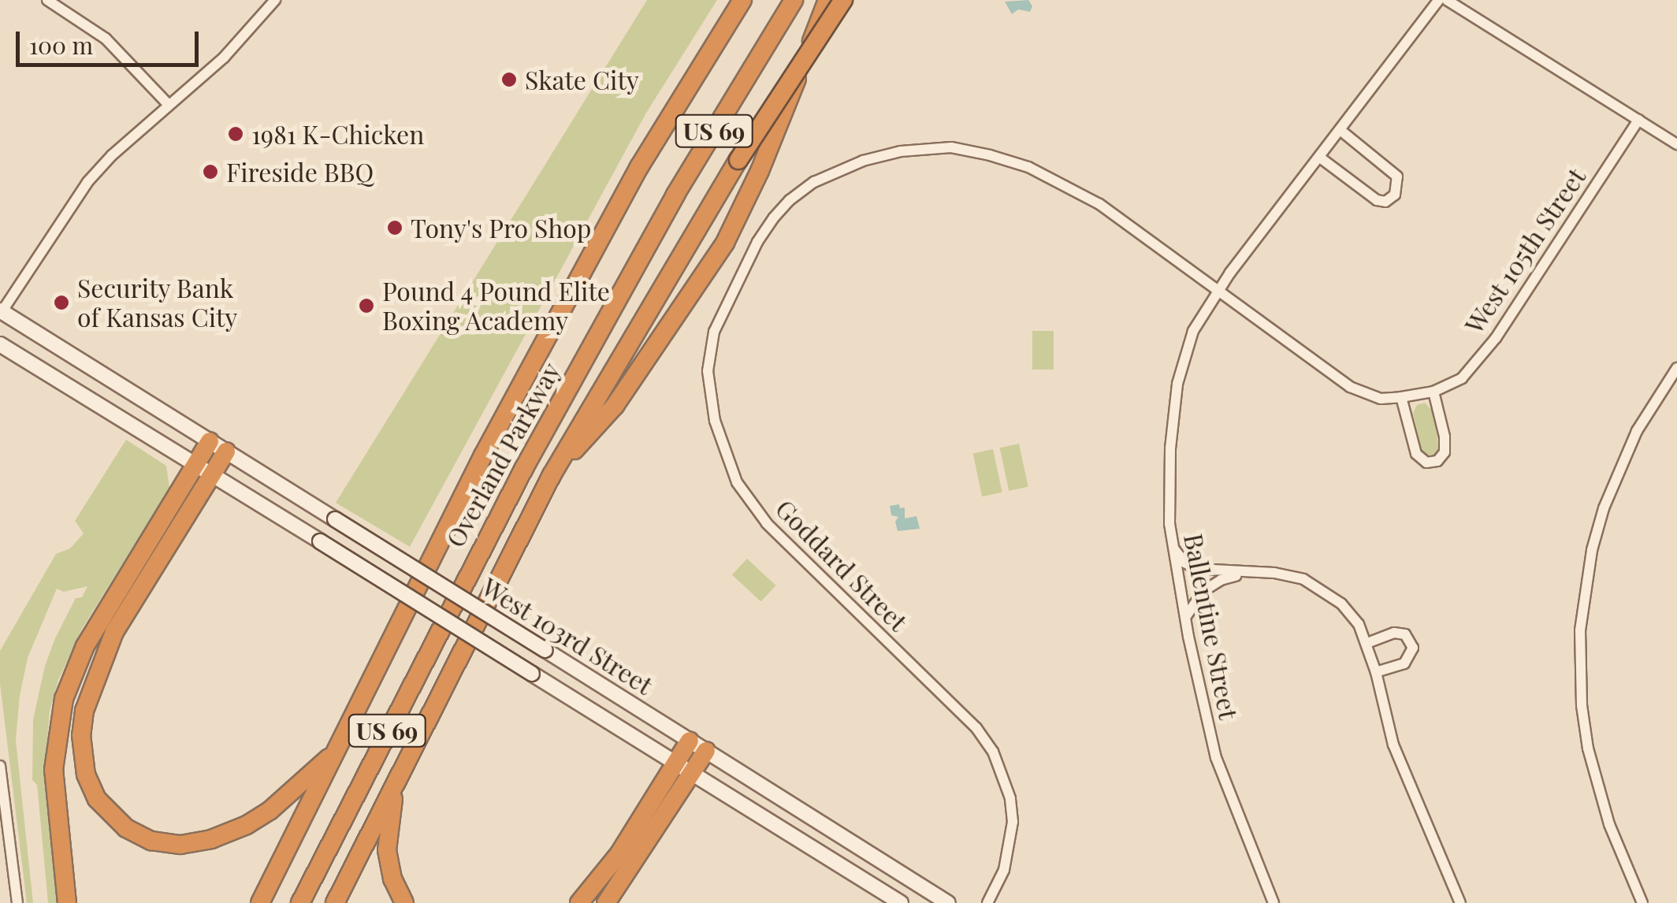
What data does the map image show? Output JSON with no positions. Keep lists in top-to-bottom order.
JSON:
{
  "streets": {
    "highway": ["US 69", "Overland Parkway"],
    "main road": ["West 103rd Street"],
    "street": ["West 105th Street", "Goddard Street", "Ballentine Street"]
  },
  "crossings": [
    ["West 105th Street", "Goddard Street"],
    ["West 105th Street", "Ballentine Street"]
  ],
  "places": [
    "Skate City",
    "1981 K-Chicken",
    "Fireside BBQ",
    "Tony's Pro Shop",
    "Security Bank of Kansas City",
    "Pound 4 Pound Elite Boxing Academy"
  ],
  "scale_bar": "100 m"
}
